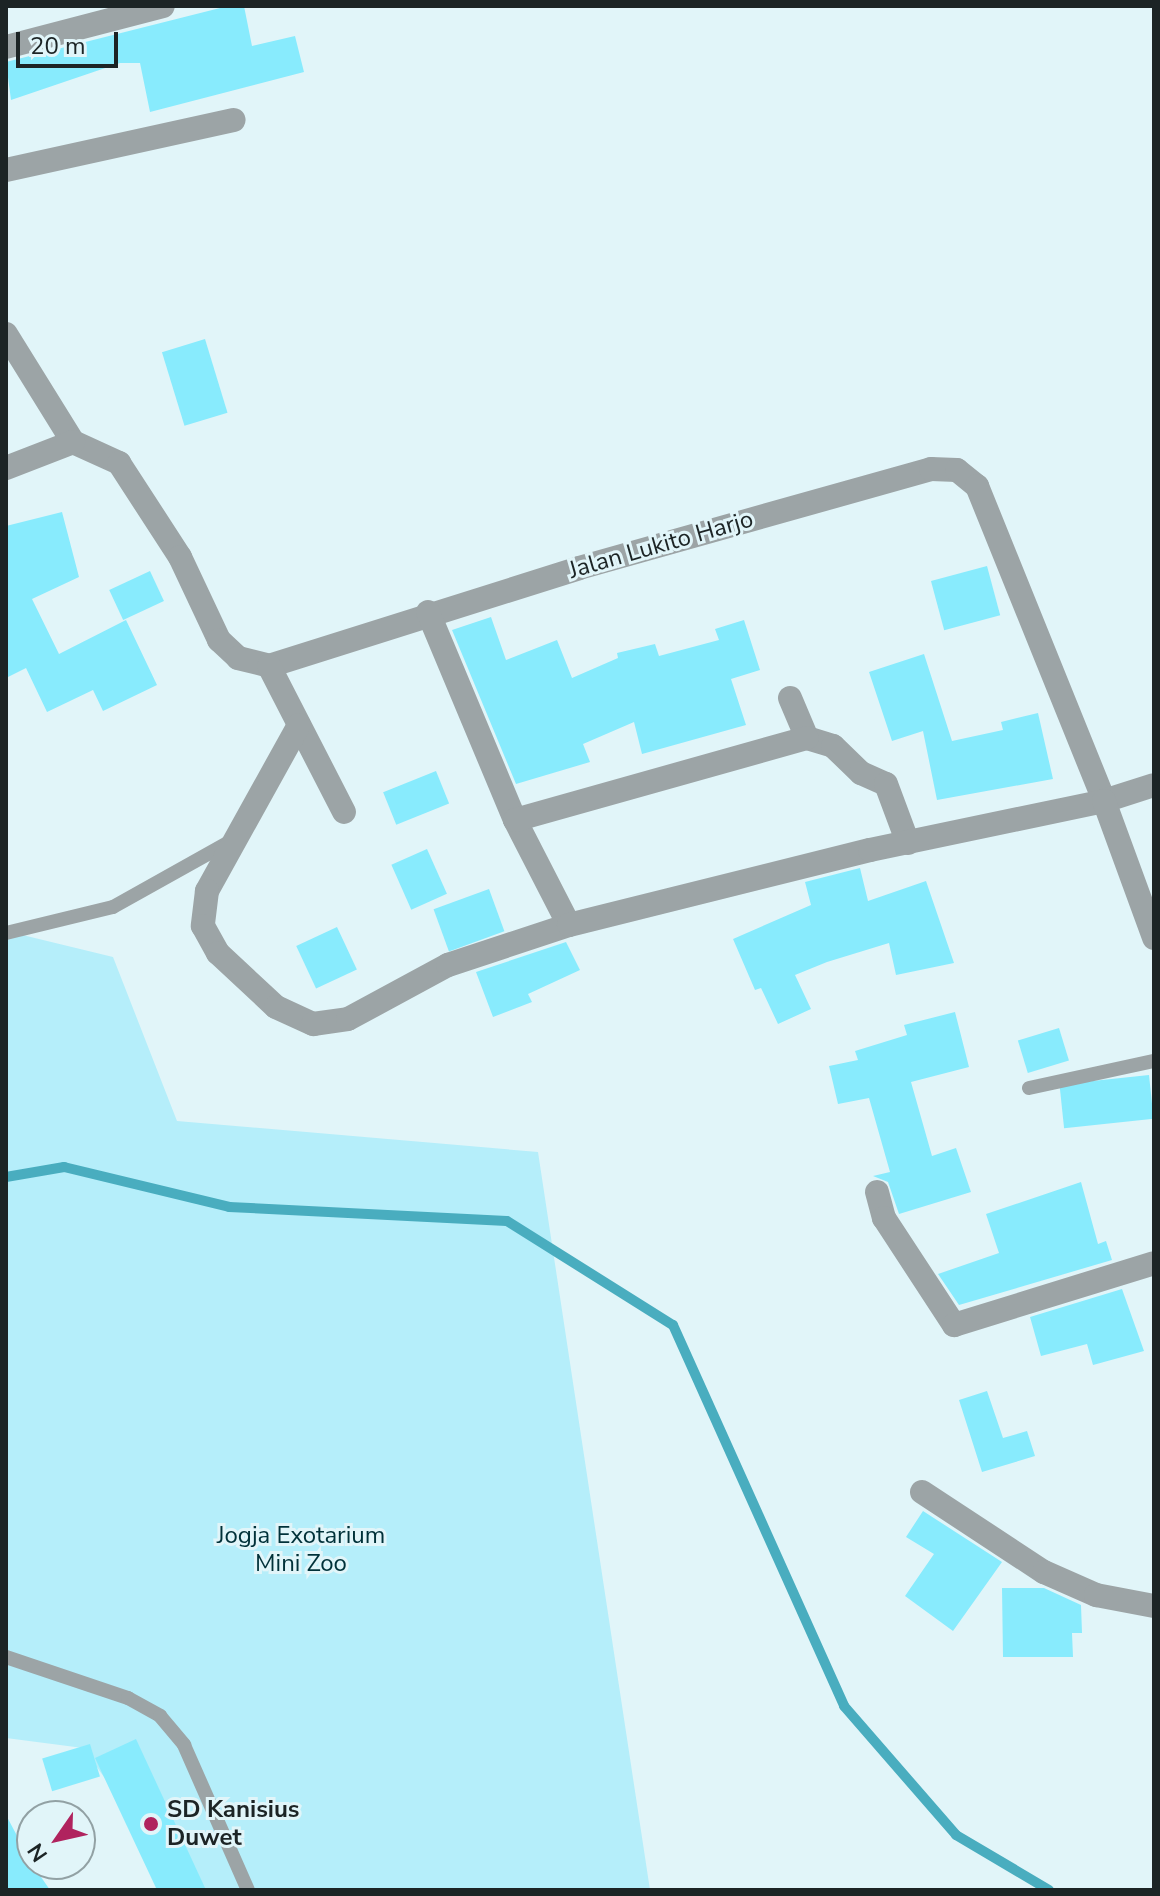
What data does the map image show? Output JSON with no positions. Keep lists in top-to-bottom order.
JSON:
{
  "streets": {
    "street": ["Jalan Lukito Harjo"]
  },
  "parks": ["Jogja Exotarium Mini Zoo"],
  "places": ["SD Kanisius Duwet"],
  "scale_bar": "20 m",
  "north": "bottom left"
}
